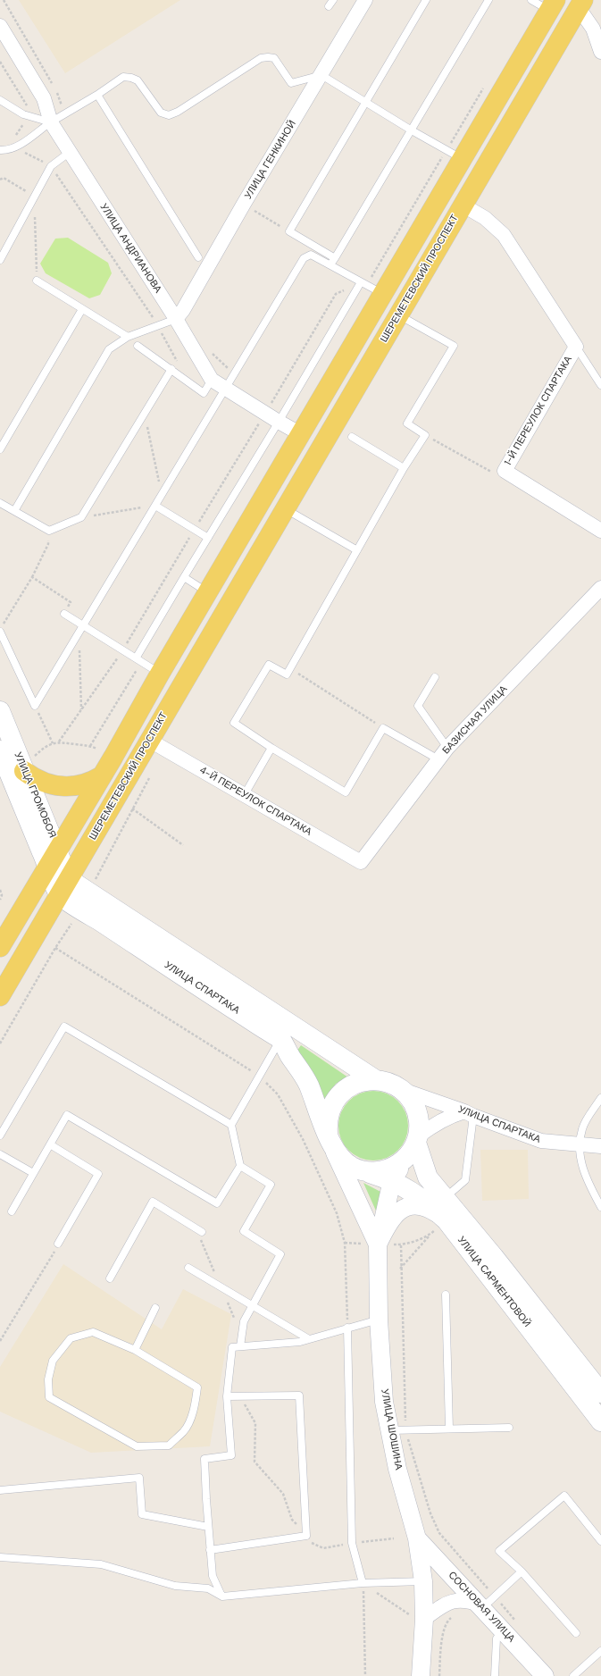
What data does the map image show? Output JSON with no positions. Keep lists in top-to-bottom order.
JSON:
{
  "streets": {
    "main road": [
      "ШЕРЕМЕТЕВСКИЙ ПРОСПЕКТ",
      "УЛИЦА ГРОМОБОЯ",
      "УЛИЦА СПАРТАКА",
      "УЛИЦА САРМЕНТОВОЙ"
    ],
    "street": [
      "УЛИЦА ГЕНКИНОЙ",
      "УЛИЦА АНДРИАНОВА",
      "1-Й ПЕРЕУЛОК СПАРТАКА",
      "БАЗИСНАЯ УЛИЦА",
      "4-Й ПЕРЕУЛОК СПАРТАКА",
      "УЛИЦА ШОШИНА",
      "СОСНОВАЯ УЛИЦА"
    ]
  },
  "crossings": [
    ["УЛИЦА ГЕНКИНОЙ", "УЛИЦА АНДРИАНОВА"],
    ["ШЕРЕМЕТЕВСКИЙ ПРОСПЕКТ", "УЛИЦА ГРОМОБОЯ"],
    ["ШЕРЕМЕТЕВСКИЙ ПРОСПЕКТ", "4-Й ПЕРЕУЛОК СПАРТАКА"],
    ["ШЕРЕМЕТЕВСКИЙ ПРОСПЕКТ", "УЛИЦА СПАРТАКА"],
    ["БАЗИСНАЯ УЛИЦА", "4-Й ПЕРЕУЛОК СПАРТАКА"],
    ["УЛИЦА ГРОМОБОЯ", "УЛИЦА СПАРТАКА"],
    ["УЛИЦА СПАРТАКА", "УЛИЦА САРМЕНТОВОЙ"],
    ["УЛИЦА СПАРТАКА", "УЛИЦА ШОШИНА"],
    ["УЛИЦА САРМЕНТОВОЙ", "УЛИЦА ШОШИНА"],
    ["УЛИЦА ШОШИНА", "СОСНОВАЯ УЛИЦА"]
  ]
}
